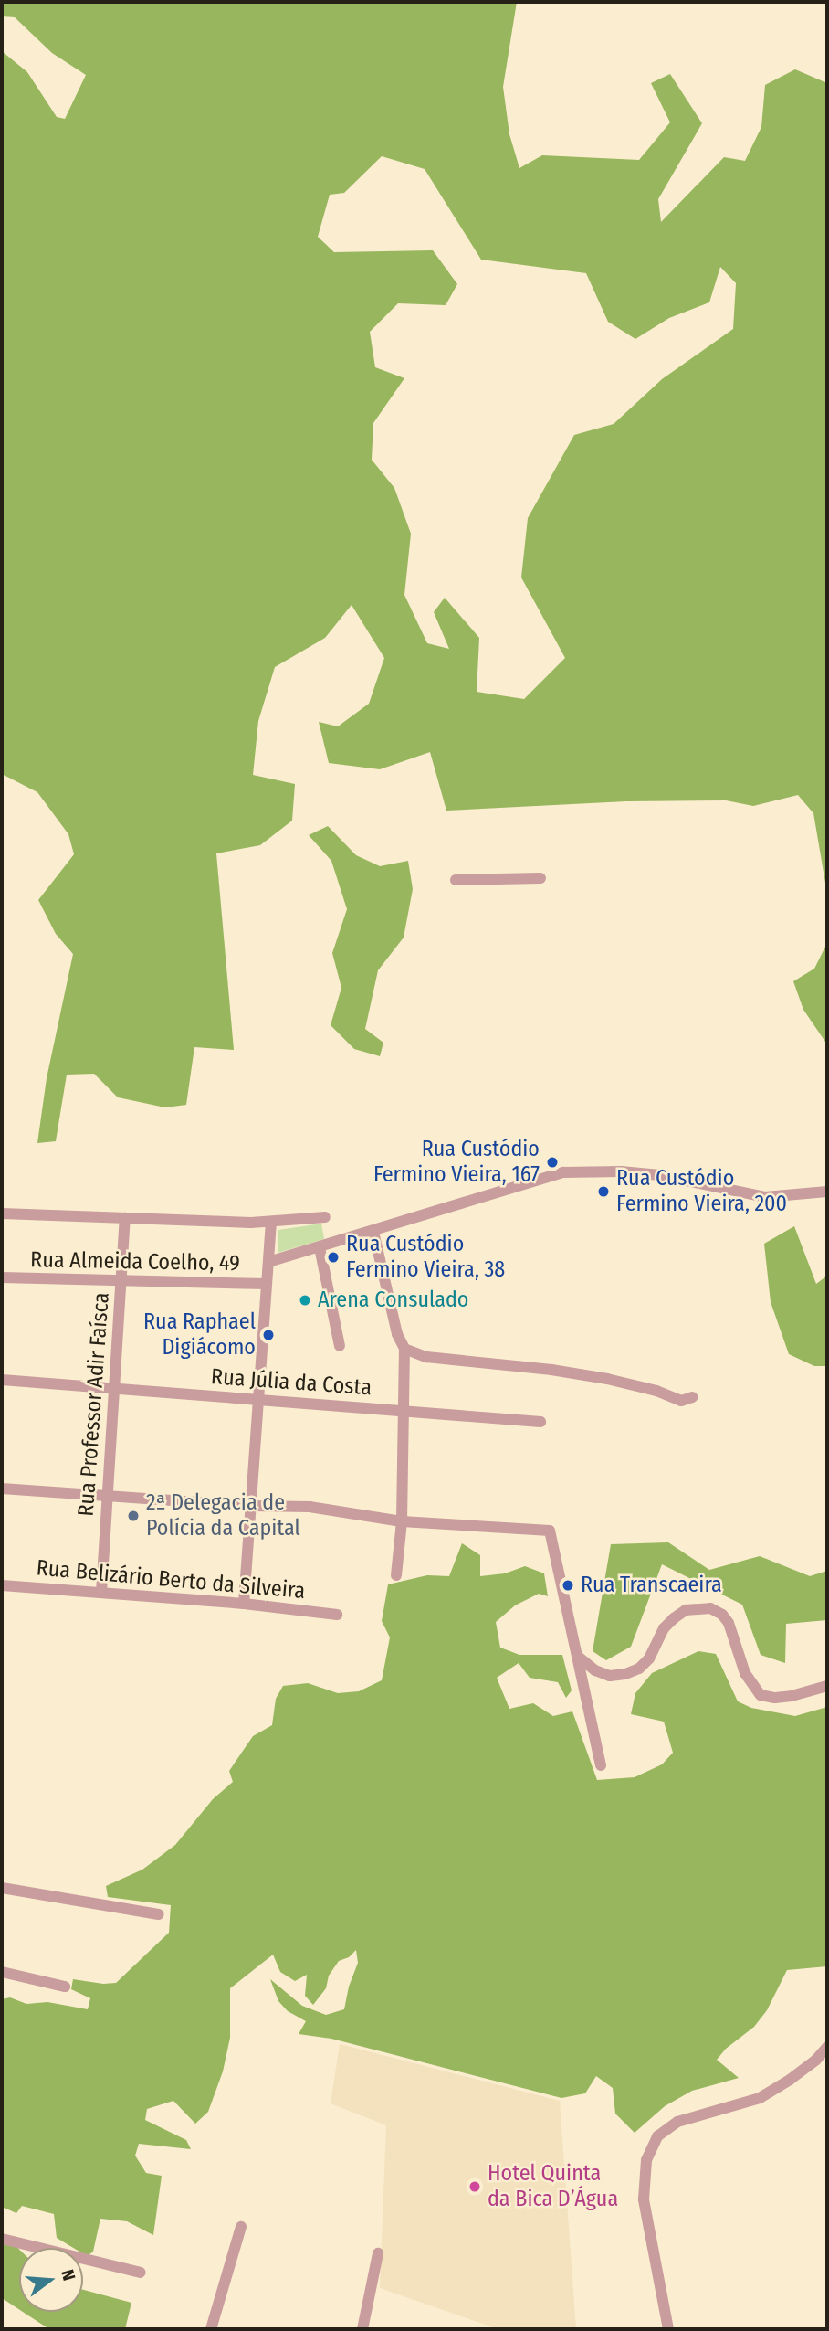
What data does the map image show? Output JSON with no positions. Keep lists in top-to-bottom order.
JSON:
{
  "streets": {
    "street": [
      "Rua Almeida Coelho, 49",
      "Rua Júlia da Costa",
      "Rua Professor Adir Faísca",
      "Rua Belizário Berto da Silveira"
    ]
  },
  "crossings": [
    ["Rua Almeida Coelho, 49", "Rua Professor Adir Faísca"],
    ["Rua Júlia da Costa", "Rua Professor Adir Faísca"],
    ["Rua Professor Adir Faísca", "Rua Belizário Berto da Silveira"]
  ],
  "places": [
    "Rua Custódio Fermino Vieira, 167",
    "Rua Custódio Fermino Vieira, 200",
    "Rua Custódio Fermino Vieira, 38",
    "Arena Consulado",
    "Rua Raphael Digiácomo",
    "2ª Delegacia de Polícia da Capital",
    "Rua Transcaeira",
    "Hotel Quinta da Bica D’Água"
  ],
  "north": "right"
}
